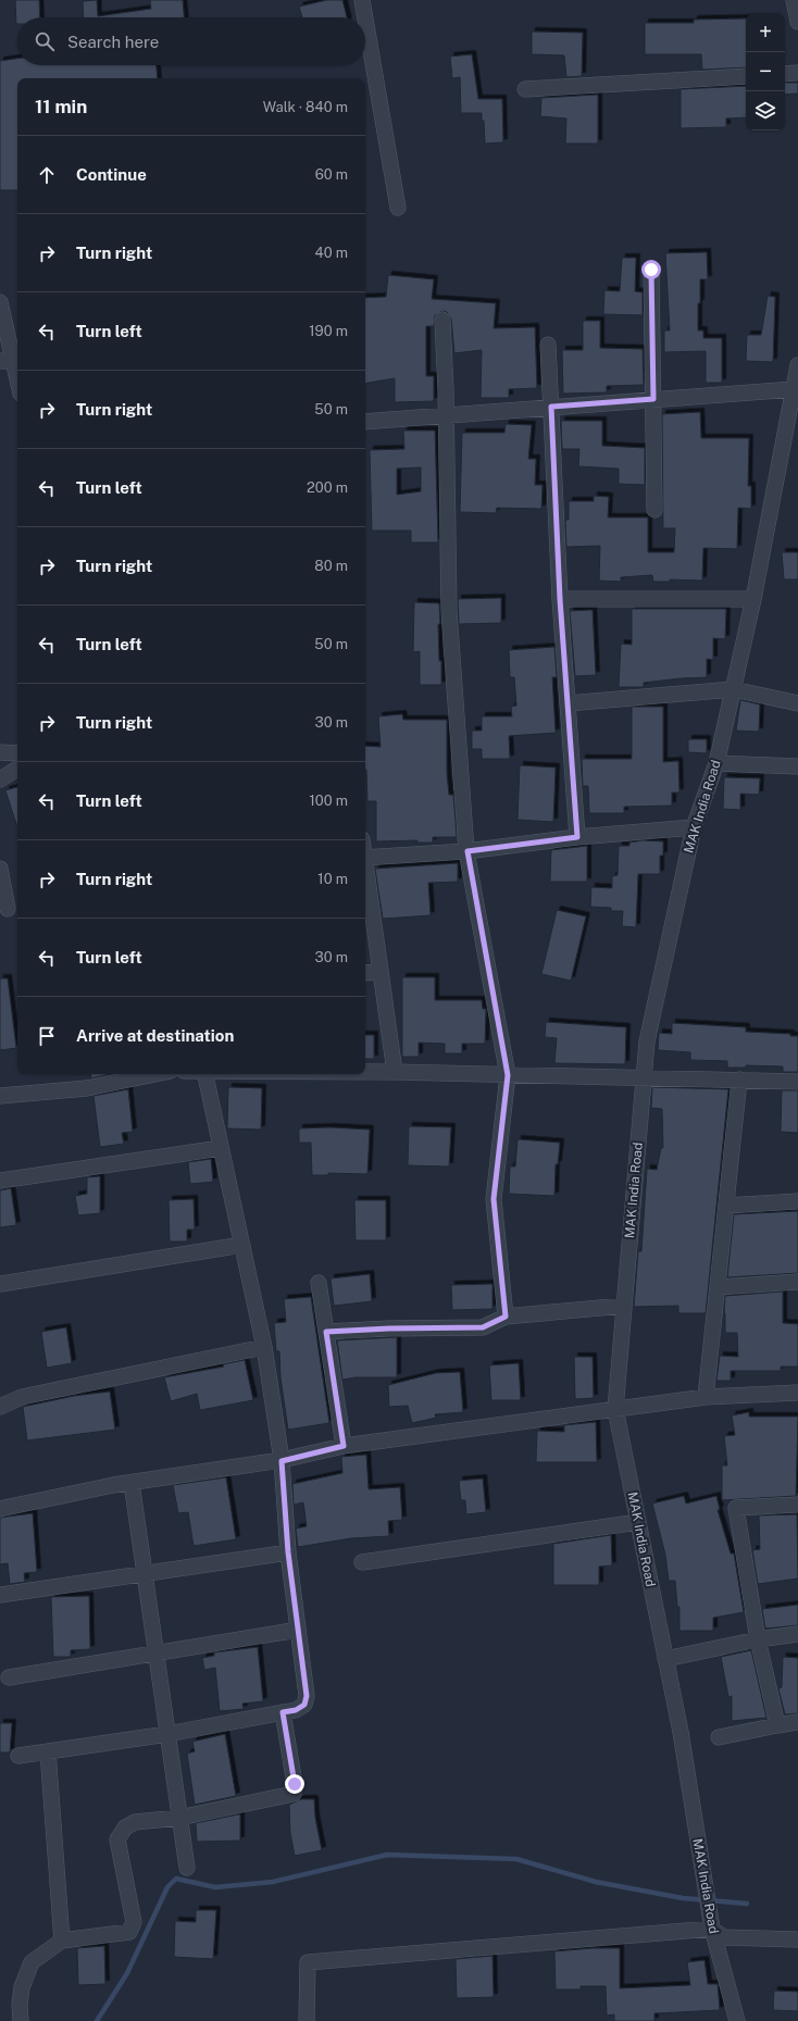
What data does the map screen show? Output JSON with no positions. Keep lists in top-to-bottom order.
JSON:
{
  "streets": {
    "street": ["MAK India Road"]
  },
  "page": {
    "map_buttons": ["+", "−"],
    "search": "Search here",
    "heading": ["11 min", "Walk · 840 m"],
    "list": [
      ["Continue", "60 m"],
      ["Turn right", "40 m"],
      ["Turn left", "190 m"],
      ["Turn right", "50 m"],
      ["Turn left", "200 m"],
      ["Turn right", "80 m"],
      ["Turn left", "50 m"],
      ["Turn right", "30 m"],
      ["Turn left", "100 m"],
      ["Turn right", "10 m"],
      ["Turn left", "30 m"],
      "Arrive at destination"
    ]
  }
}
